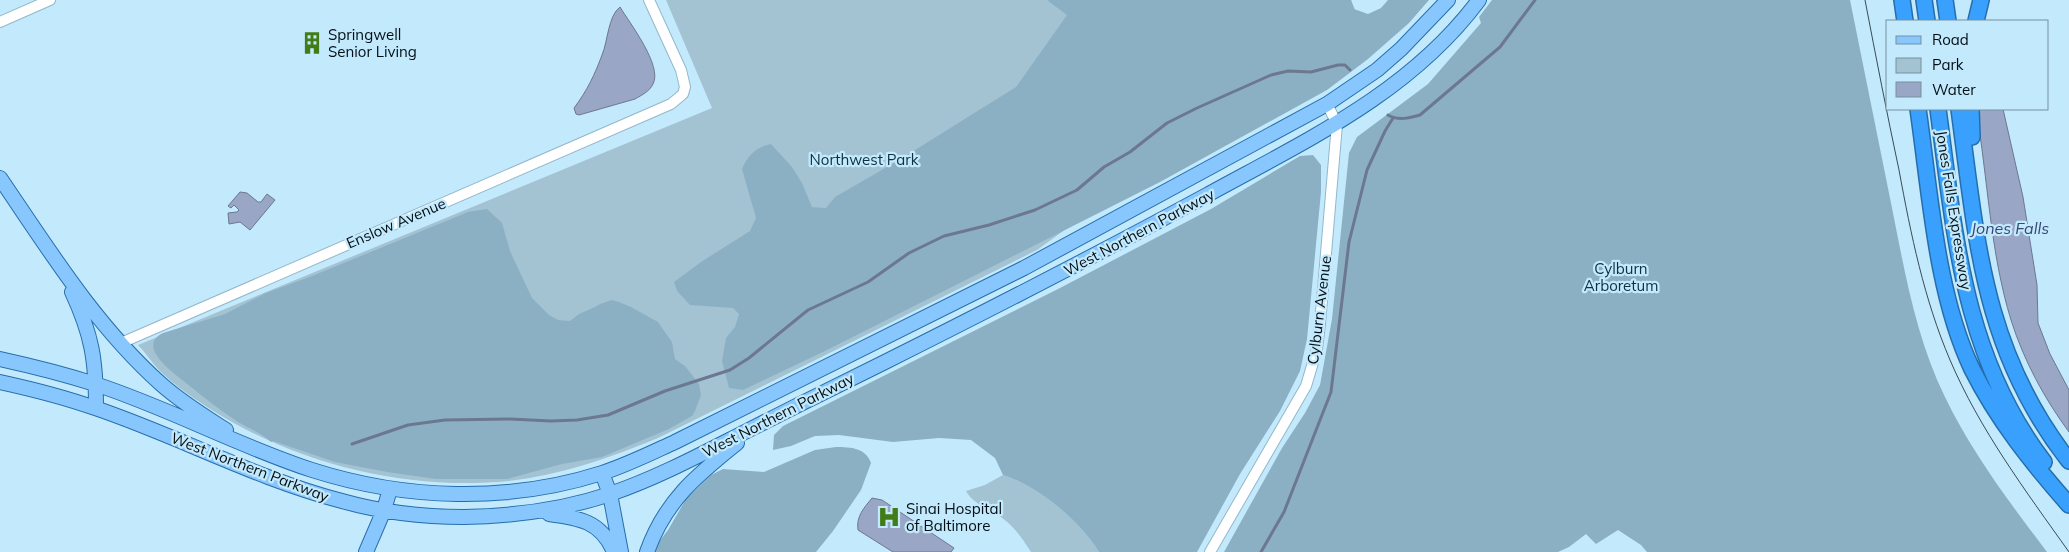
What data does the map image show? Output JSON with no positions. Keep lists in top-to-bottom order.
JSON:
{
  "streets": {
    "highway": ["Jones Falls Expressway"],
    "main road": ["West Northern Parkway"],
    "street": ["Enslow Avenue", "Cylburn Avenue"]
  },
  "crossings": [
    ["West Northern Parkway", "Cylburn Avenue"]
  ],
  "water": ["Jones Falls"],
  "parks": ["Northwest Park", "Cylburn Arboretum"],
  "places": {
    "building": ["Springwell Senior Living"],
    "hospital": ["Sinai Hospital of Baltimore"]
  },
  "legend": ["Road", "Park", "Water"]
}
